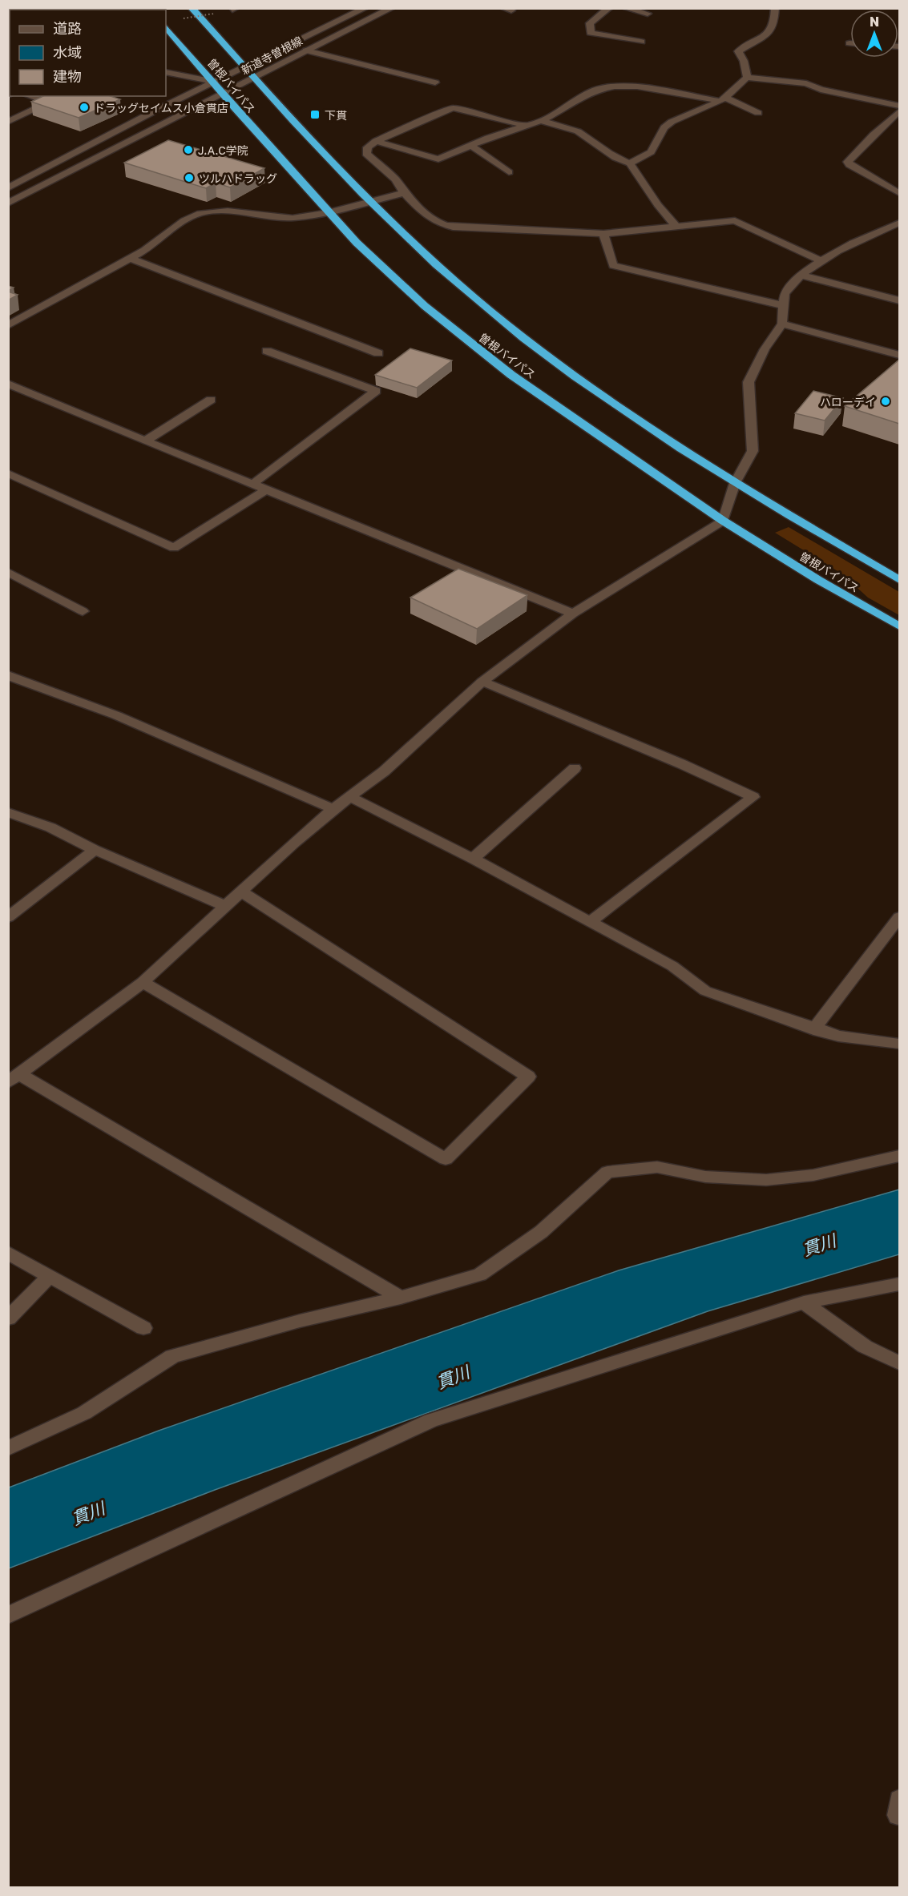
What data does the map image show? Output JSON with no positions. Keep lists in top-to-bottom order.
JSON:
{
  "streets": {
    "highway": ["曽根バイパス"],
    "street": ["新道寺曽根線"]
  },
  "crossings": [
    ["新道寺曽根線", "曽根バイパス"]
  ],
  "water": ["貫川"],
  "places": {
    "other": [
      "ドラッグセイムス小倉貫店",
      "J.A.C学院",
      "ツルハドラッグ",
      "ハローデイ"
    ],
    "transit": ["下貫"]
  },
  "legend": ["道路", "水域", "建物"],
  "north": "top"
}
